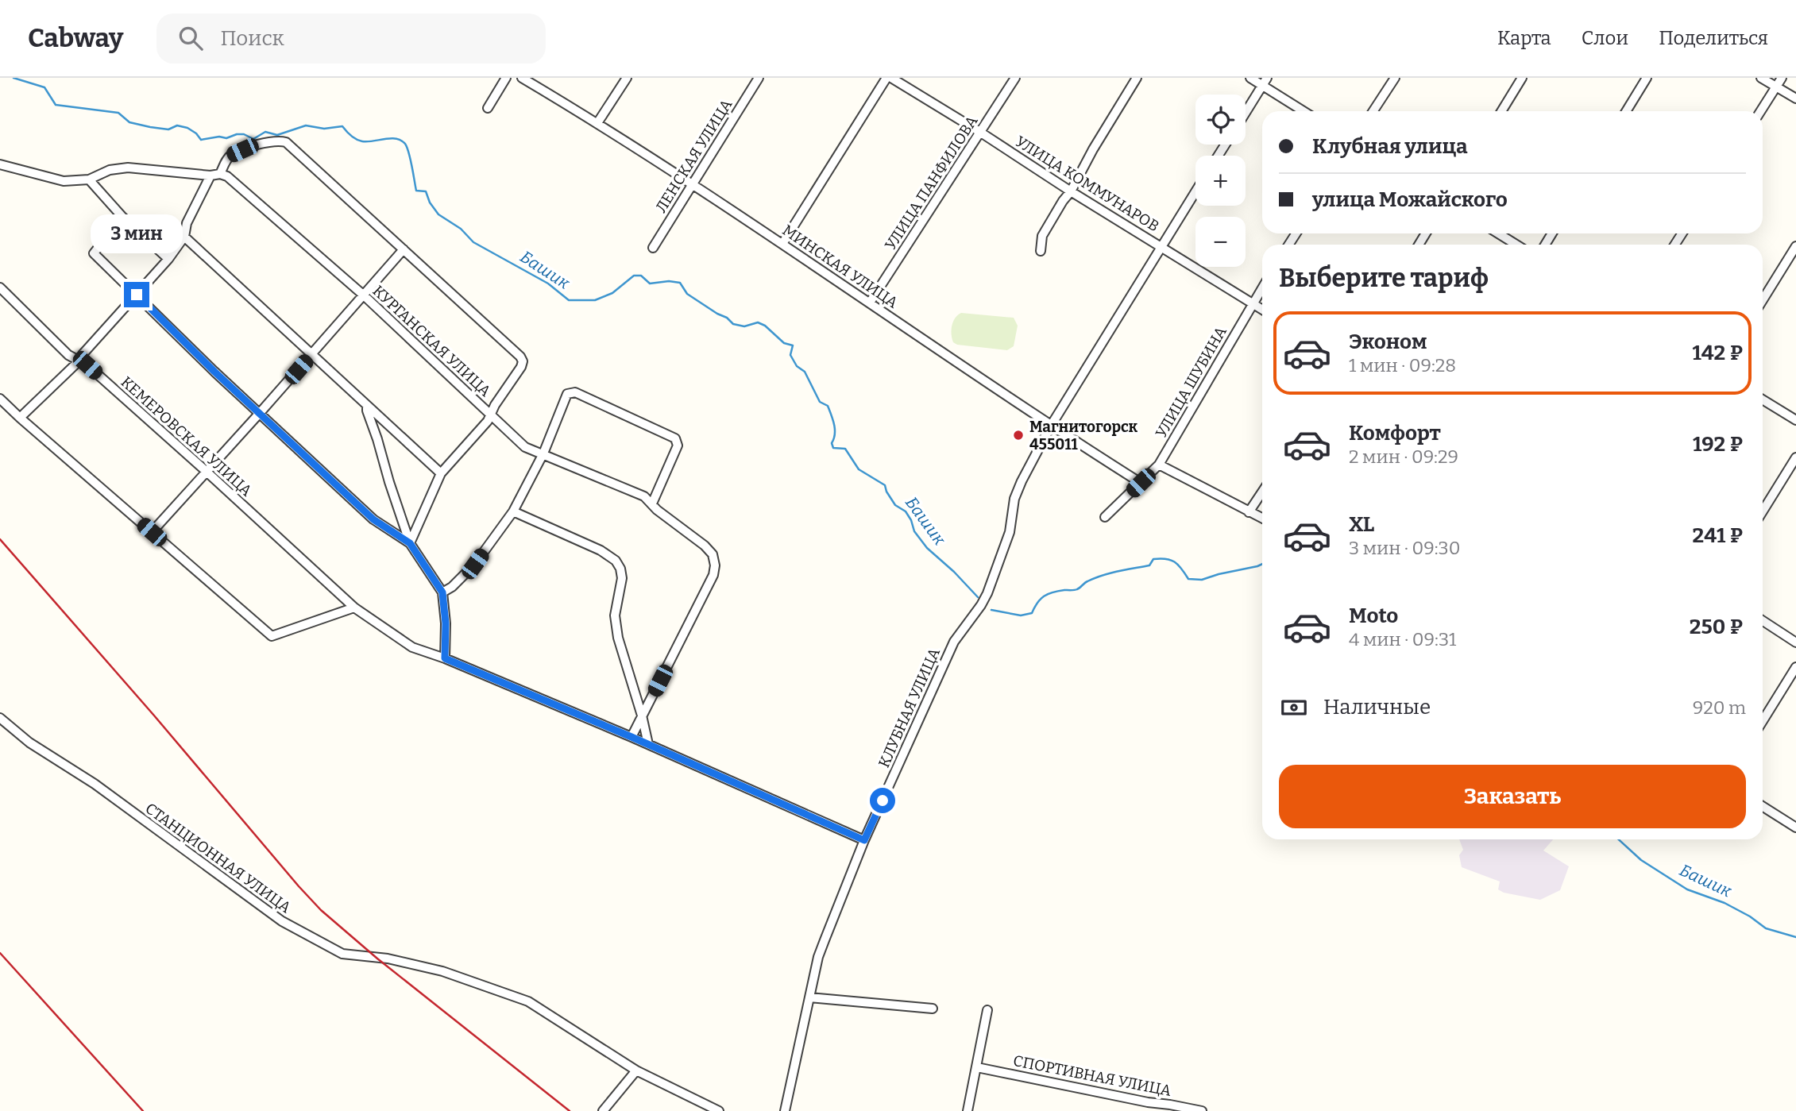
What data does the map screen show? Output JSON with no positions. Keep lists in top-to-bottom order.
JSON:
{
  "streets": {
    "street": [
      "ЛЕНСКАЯ УЛИЦА",
      "УЛИЦА ПАНФИЛОВА",
      "УЛИЦА КОММУНАРОВ",
      "МИНСКАЯ УЛИЦА",
      "КУРГАНСКАЯ УЛИЦА",
      "УЛИЦА ШУБИНА",
      "КЕМЕРОВСКАЯ УЛИЦА",
      "КЛУБНАЯ УЛИЦА",
      "СТАНЦИОННАЯ УЛИЦА",
      "СПОРТИВНАЯ УЛИЦА"
    ]
  },
  "crossings": [
    ["ЛЕНСКАЯ УЛИЦА", "МИНСКАЯ УЛИЦА"],
    ["УЛИЦА ПАНФИЛОВА", "УЛИЦА КОММУНАРОВ"],
    ["УЛИЦА ПАНФИЛОВА", "МИНСКАЯ УЛИЦА"],
    ["УЛИЦА КОММУНАРОВ", "УЛИЦА ШУБИНА"],
    ["УЛИЦА КОММУНАРОВ", "КЛУБНАЯ УЛИЦА"],
    ["МИНСКАЯ УЛИЦА", "УЛИЦА ШУБИНА"],
    ["МИНСКАЯ УЛИЦА", "КЛУБНАЯ УЛИЦА"],
    ["КЕМЕРОВСКАЯ УЛИЦА", "КЛУБНАЯ УЛИЦА"]
  ],
  "water": ["Башик"],
  "places": ["Магнитогорск 455011"],
  "page": {
    "header": "Cabway",
    "search": "Поиск",
    "nav": ["Карта", "Слои", "Поделиться"],
    "map_buttons": ["+", "−"],
    "banner": ["Клубная улица", "улица Можайского"],
    "bubble": "3 мин",
    "heading": "Выберите тариф",
    "list": [
      {
        "name": "Эконом",
        "note": "1 мин · 09:28",
        "value": "142 ₽"
      },
      {
        "name": "Комфорт",
        "note": "2 мин · 09:29",
        "value": "192 ₽"
      },
      {
        "name": "XL",
        "note": "3 мин · 09:30",
        "value": "241 ₽"
      },
      {
        "name": "Moto",
        "note": "4 мин · 09:31",
        "value": "250 ₽"
      }
    ],
    "pay": ["Наличные", "920 m"],
    "buttons": "Заказать"
  }
}
